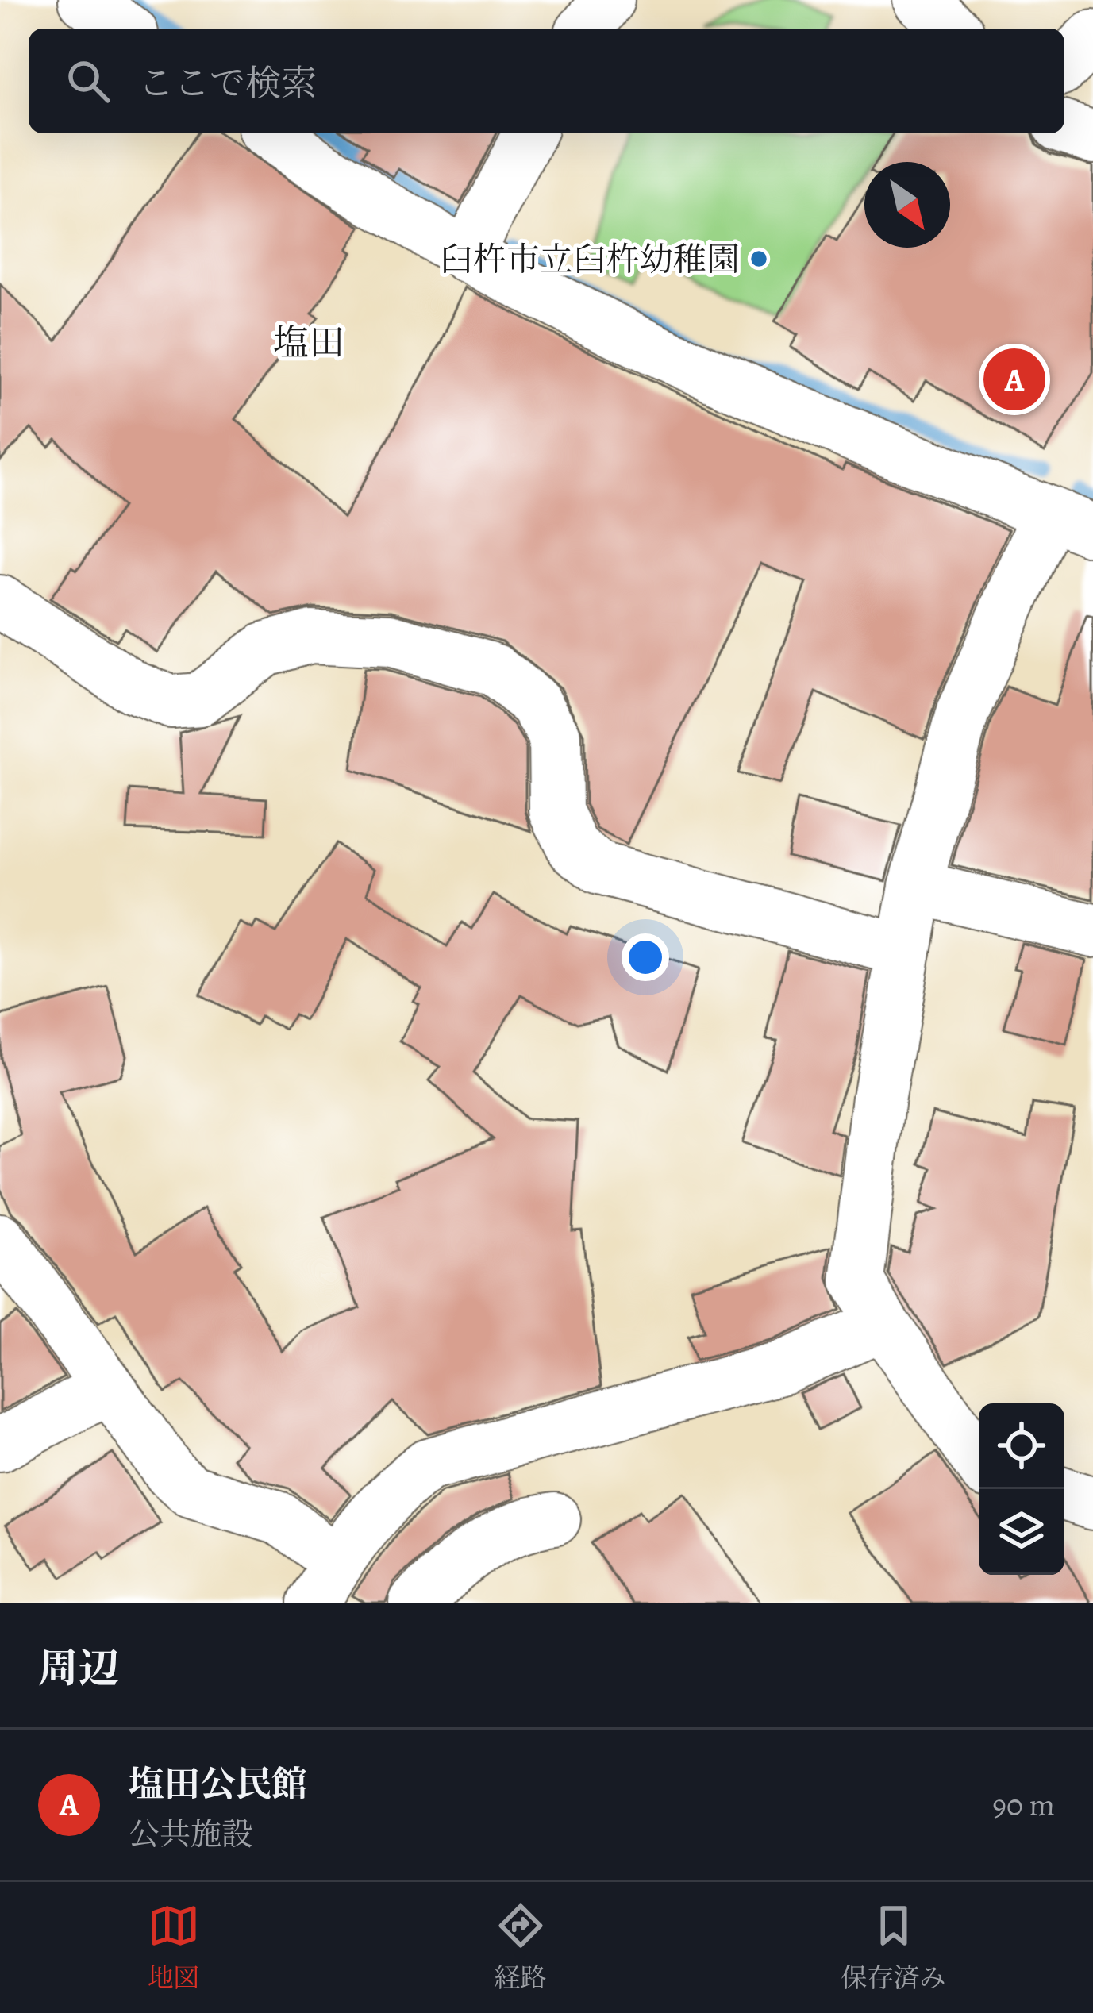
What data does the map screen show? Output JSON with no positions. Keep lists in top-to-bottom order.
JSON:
{
  "districts": ["塩田"],
  "places": ["臼杵市立臼杵幼稚園"],
  "north": "bottom right",
  "page": {
    "search": "ここで検索",
    "pins": "A",
    "heading": "周辺",
    "list": [
      {
        "mark": "A",
        "name": "塩田公民館",
        "note": "公共施設",
        "value": "90 m"
      }
    ],
    "nav": ["地図", "経路", "保存済み"]
  }
}
